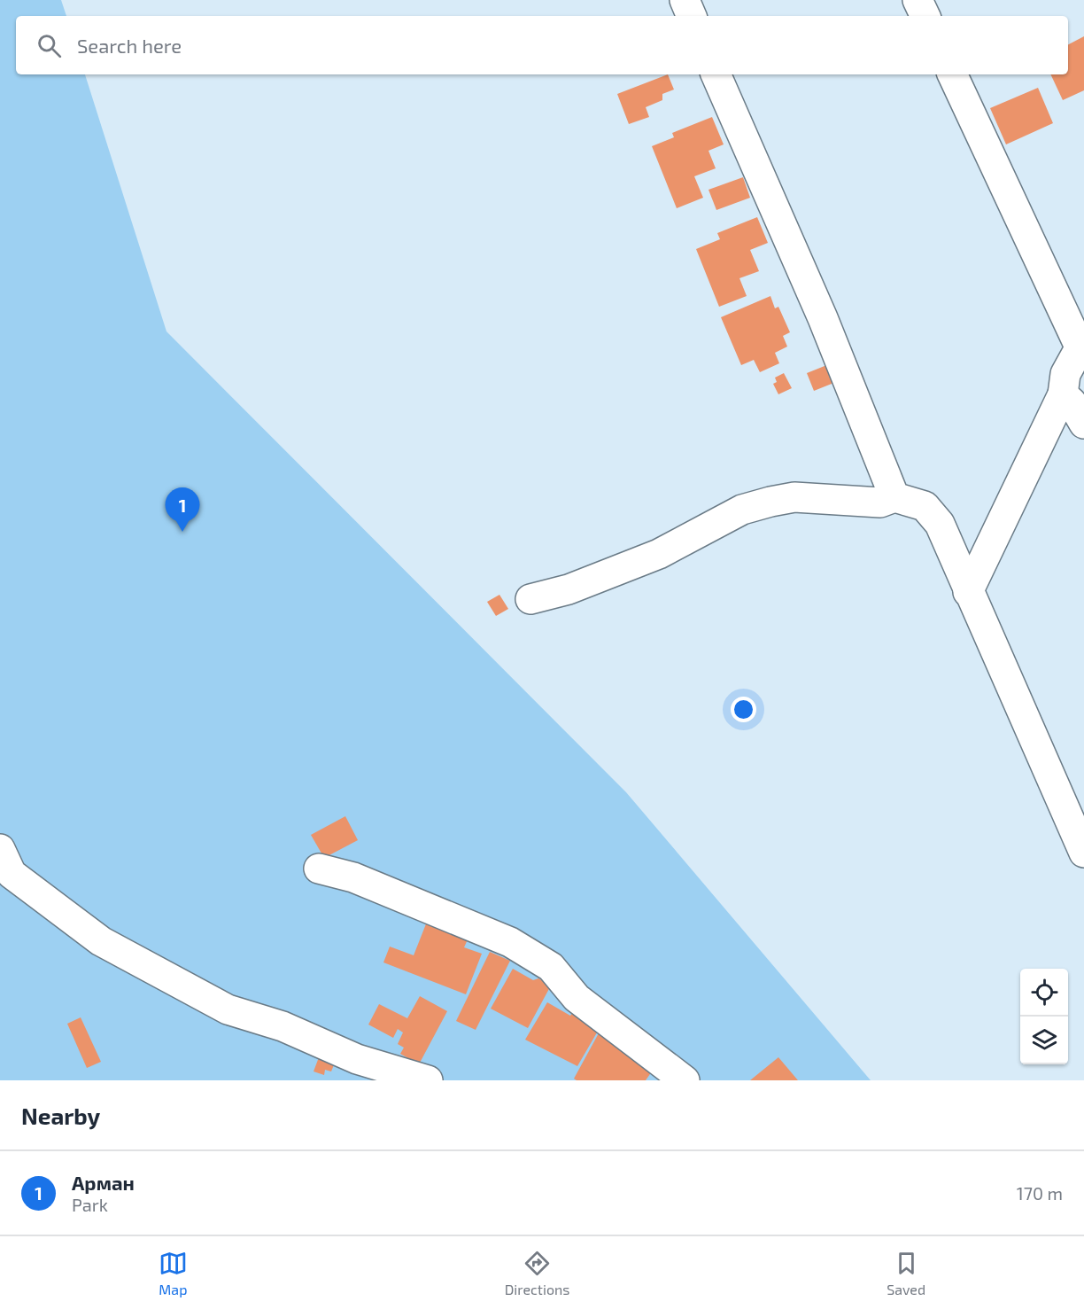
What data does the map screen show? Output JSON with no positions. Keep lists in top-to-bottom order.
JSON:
{
  "page": {
    "search": "Search here",
    "pins": "1",
    "heading": "Nearby",
    "list": [
      {
        "mark": "1",
        "name": "Арман",
        "note": "Park",
        "value": "170 m"
      }
    ],
    "nav": ["Map", "Directions", "Saved"]
  }
}
